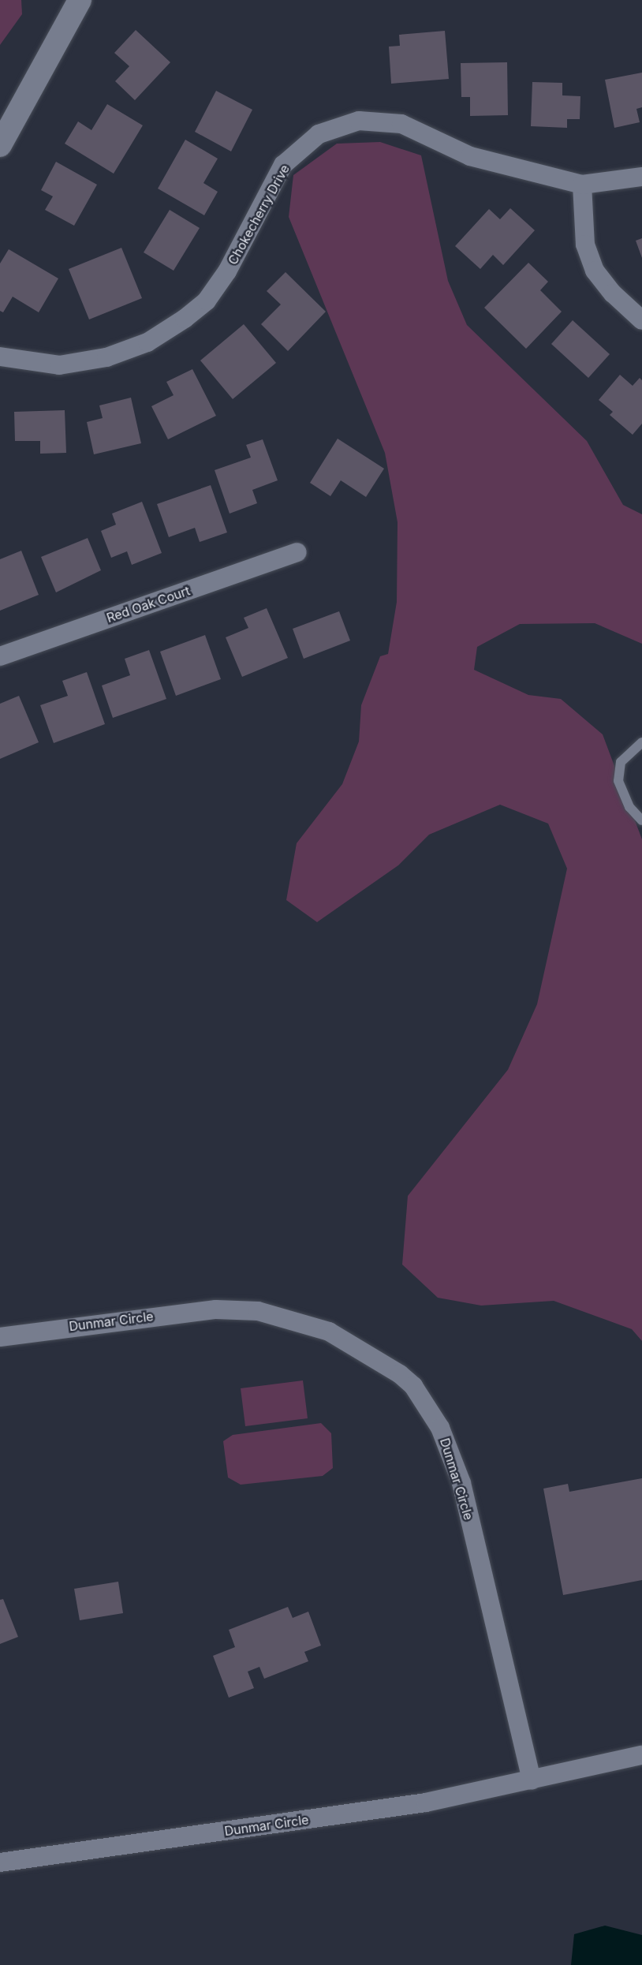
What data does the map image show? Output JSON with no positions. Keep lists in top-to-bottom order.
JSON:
{
  "streets": {
    "street": ["Chokecherry Drive", "Red Oak Court", "Dunmar Circle"]
  }
}
